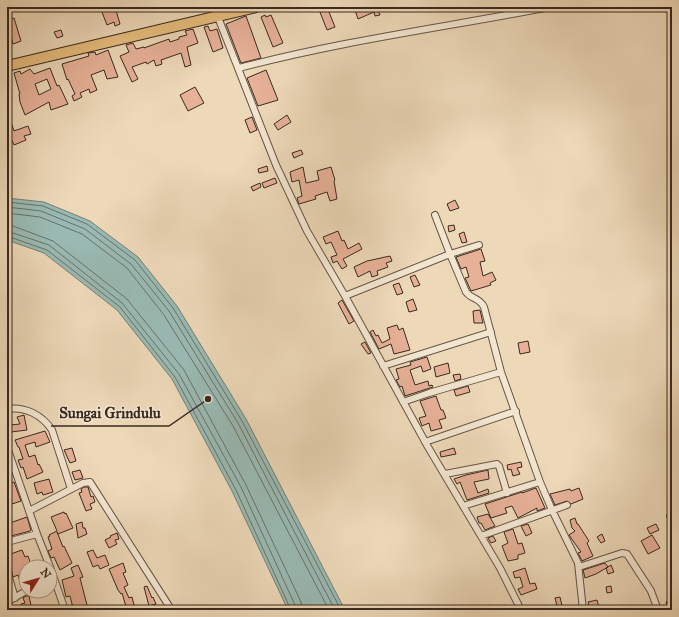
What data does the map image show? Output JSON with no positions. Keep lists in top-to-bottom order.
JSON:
{
  "places": ["Sungai Grindulu"],
  "north": "top right"
}
